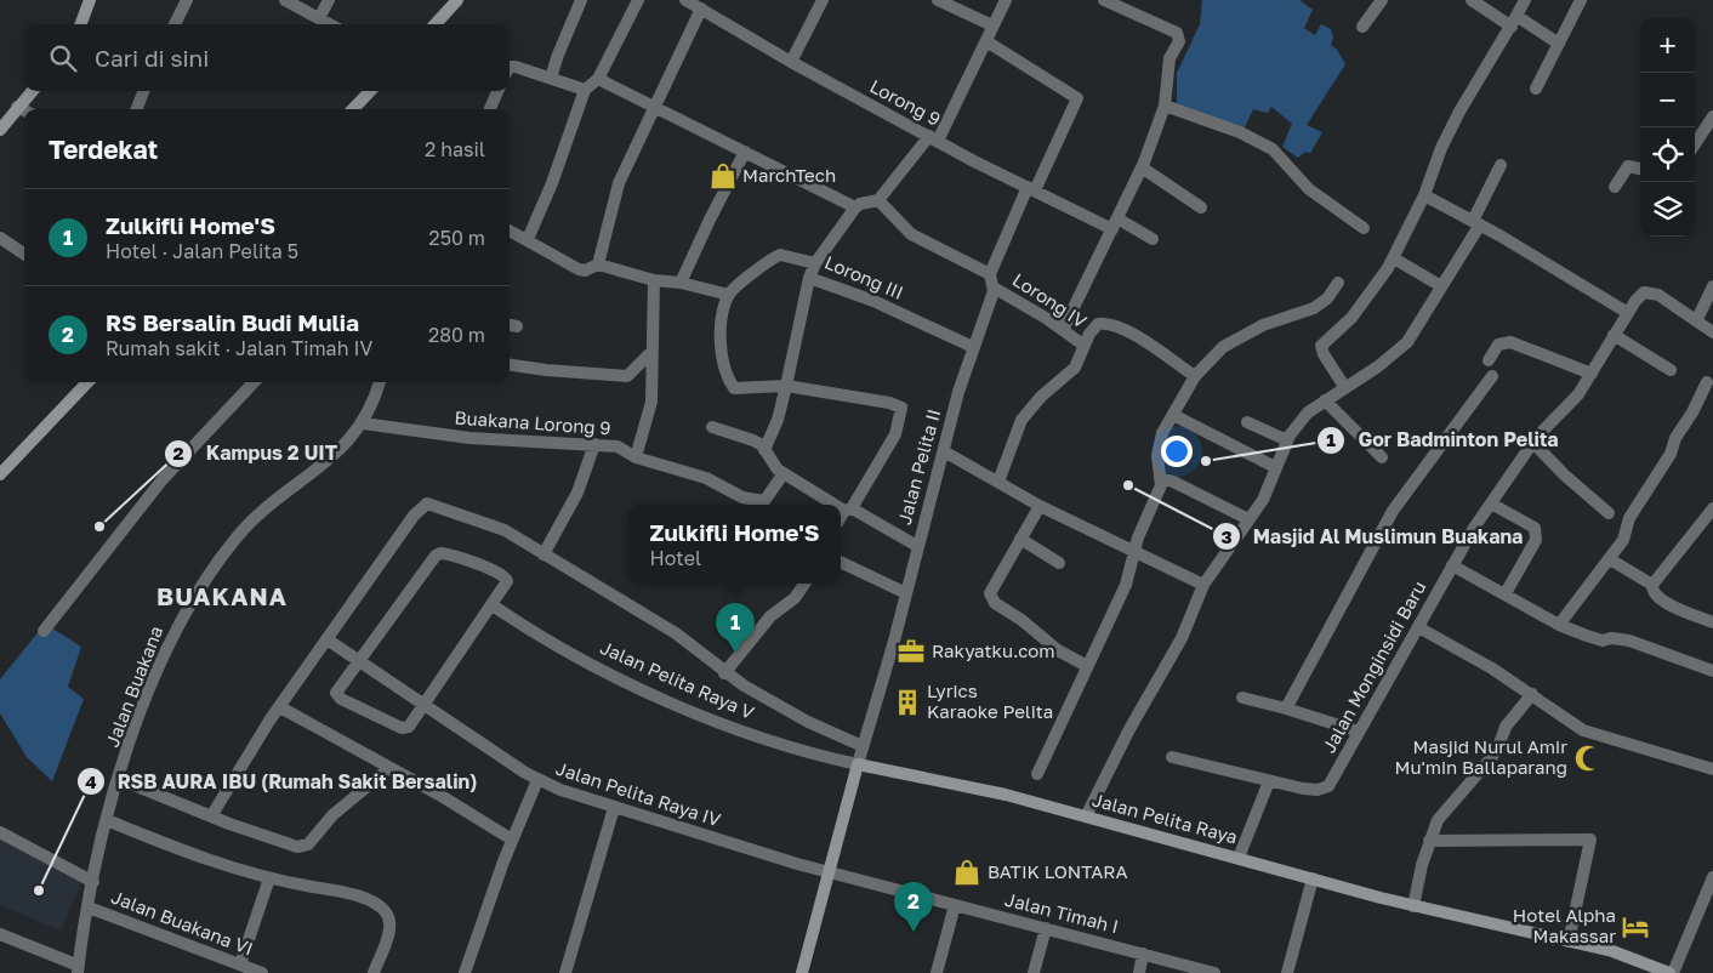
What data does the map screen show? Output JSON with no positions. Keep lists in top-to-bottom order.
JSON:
{
  "streets": {
    "street": [
      "Lorong 9",
      "Lorong III",
      "Lorong IV",
      "Buakana Lorong 9",
      "Jalan Pelita II",
      "Jalan Monginsidi Baru",
      "Jalan Pelita Raya V",
      "Jalan Buakana",
      "Jalan Pelita Raya IV",
      "Jalan Pelita Raya",
      "Jalan Timah I",
      "Jalan Buakana VI"
    ]
  },
  "crossings": [
    ["Lorong 9", "Jalan Pelita II"],
    ["Lorong III", "Jalan Pelita II"],
    ["Lorong IV", "Jalan Pelita II"],
    ["Buakana Lorong 9", "Jalan Buakana"],
    ["Jalan Pelita II", "Jalan Pelita Raya V"],
    ["Jalan Pelita II", "Jalan Pelita Raya"],
    ["Jalan Pelita Raya V", "Jalan Pelita Raya"],
    ["Jalan Buakana", "Jalan Buakana VI"],
    ["Jalan Pelita Raya IV", "Jalan Timah I"]
  ],
  "districts": ["BUAKANA"],
  "places": {
    "shop": ["MarchTech", "BATIK LONTARA"],
    "other": [
      "Gor Badminton Pelita",
      "Masjid Al Muslimun Buakana",
      "Kampus 2 UIT",
      "RSB AURA IBU (Rumah Sakit Bersalin)"
    ],
    "office": ["Rakyatku.com"],
    "building": ["Lyrics Karaoke Pelita"],
    "mosque": ["Masjid Nurul Amir Mu'min Ballaparang"],
    "hotel": ["Hotel Alpha Makassar"]
  },
  "page": {
    "map_buttons": ["+", "−"],
    "search": "Cari di sini",
    "heading": ["Terdekat", "2 hasil"],
    "list": [
      {
        "mark": "1",
        "name": "Zulkifli Home'S",
        "note": "Hotel · Jalan Pelita 5",
        "value": "250 m"
      },
      {
        "mark": "2",
        "name": "RS Bersalin Budi Mulia",
        "note": "Rumah sakit · Jalan Timah IV",
        "value": "280 m"
      }
    ],
    "popup": ["Zulkifli Home'S", "Hotel"],
    "pins": ["1", "2"]
  }
}
